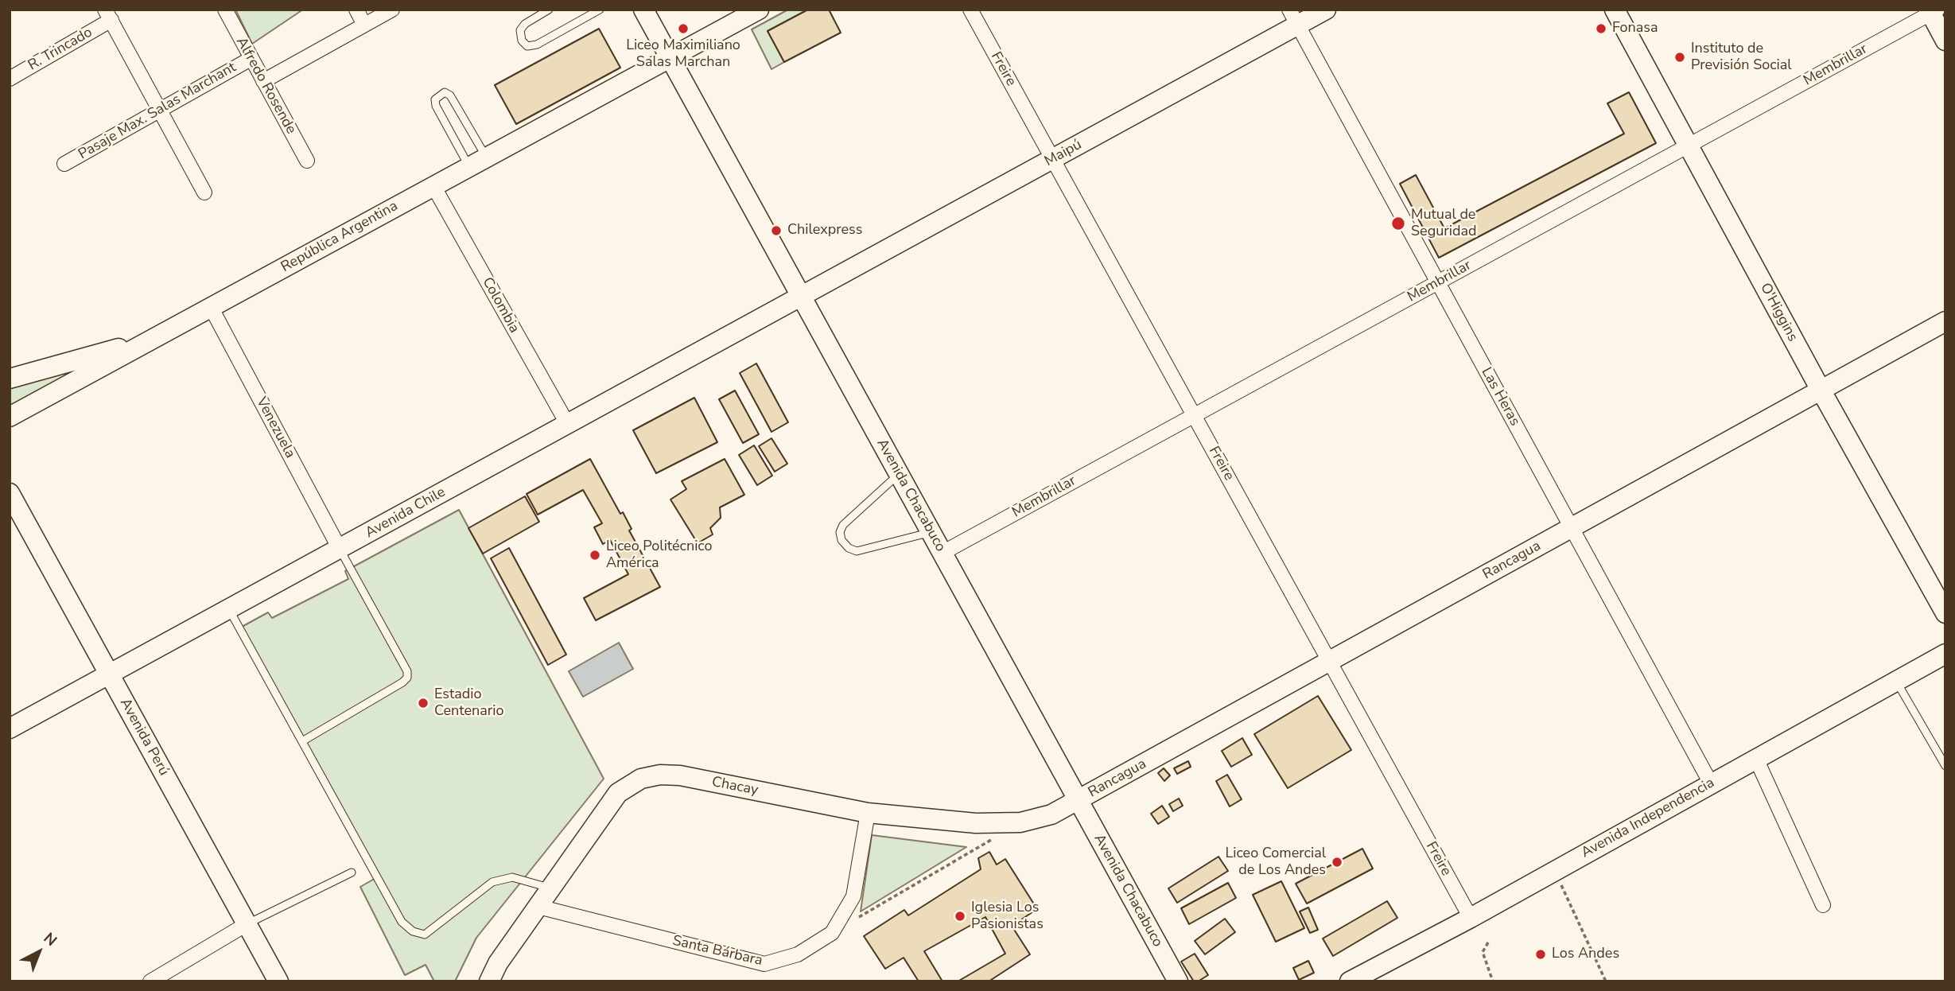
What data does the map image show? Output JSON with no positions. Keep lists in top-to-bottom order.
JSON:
{
  "streets": {
    "main road": [
      "Maipú",
      "República Argentina",
      "O'Higgins",
      "Avenida Chacabuco",
      "Avenida Chile",
      "Rancagua",
      "Avenida Perú",
      "Chacay",
      "Avenida Independencia"
    ],
    "street": [
      "R. Trincado",
      "Membrillar",
      "Freire",
      "Alfredo Rosende",
      "Pasaje Max. Salas Marchant",
      "Colombia",
      "Las Heras",
      "Venezuela",
      "Santa Bárbara"
    ]
  },
  "crossings": [
    ["Membrillar", "Freire"],
    ["Membrillar", "O'Higgins"],
    ["Membrillar", "Las Heras"],
    ["Membrillar", "Avenida Chacabuco"],
    ["Freire", "Maipú"],
    ["Freire", "Rancagua"],
    ["Freire", "Avenida Independencia"],
    ["Alfredo Rosende", "Pasaje Max. Salas Marchant"],
    ["Maipú", "Las Heras"],
    ["Maipú", "Avenida Chacabuco"],
    ["Maipú", "Avenida Chile"],
    ["República Argentina", "Colombia"],
    ["República Argentina", "Venezuela"],
    ["República Argentina", "Avenida Chacabuco"],
    ["Colombia", "Avenida Chile"],
    ["O'Higgins", "Rancagua"],
    ["Las Heras", "Rancagua"],
    ["Las Heras", "Avenida Independencia"],
    ["Venezuela", "Avenida Chile"],
    ["Avenida Chacabuco", "Avenida Chile"],
    ["Avenida Chacabuco", "Rancagua"],
    ["Avenida Chacabuco", "Chacay"],
    ["Avenida Chile", "Avenida Perú"],
    ["Rancagua", "Chacay"],
    ["Chacay", "Santa Bárbara"]
  ],
  "places": [
    "Liceo Maximiliano Salas Marchan",
    "Fonasa",
    "Instituto de Previsión Social",
    "Mutual de Seguridad",
    "Chilexpress",
    "Liceo Politécnico América",
    "Estadio Centenario",
    "Liceo Comercial de Los Andes",
    "Iglesia Los Pasionistas",
    "Los Andes"
  ],
  "north": "top right"
}
